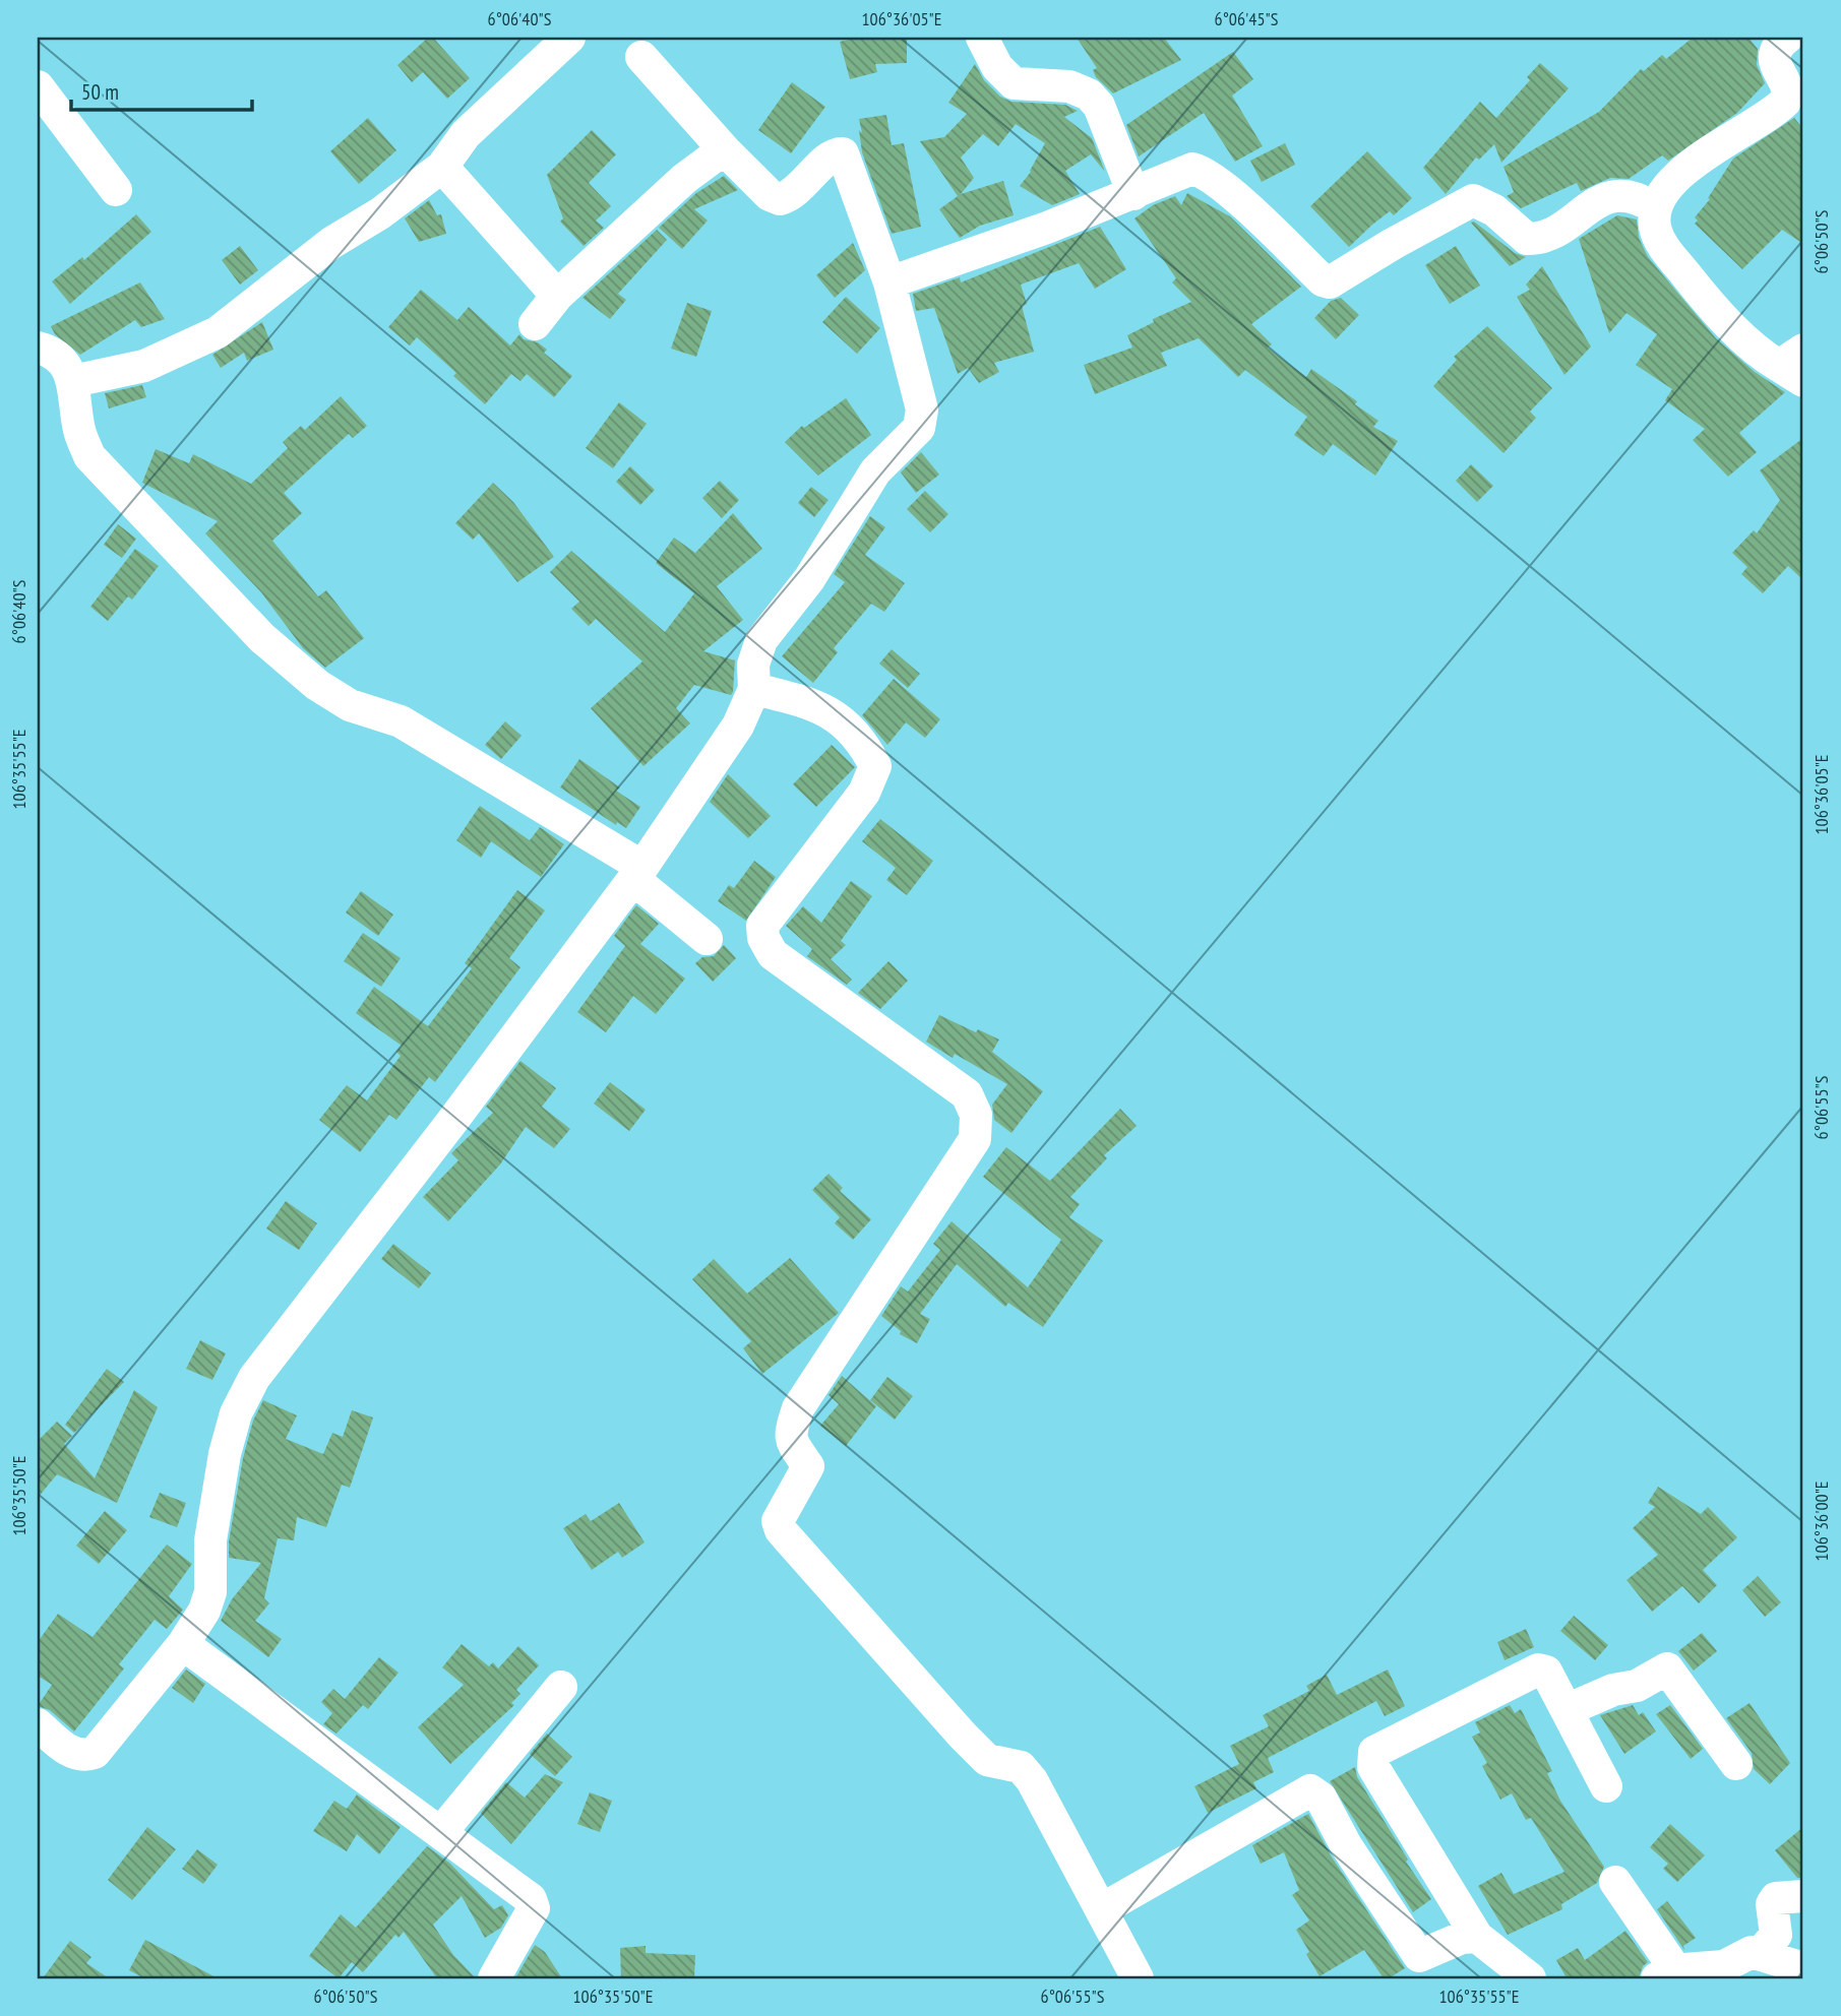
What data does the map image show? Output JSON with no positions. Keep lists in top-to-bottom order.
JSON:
{
  "scale_bar": "50 m",
  "coordinates": [
    "6°06'40\"S",
    "106°36'05\"E",
    "6°06'45\"S",
    "6°06'50\"S",
    "106°35'55\"E",
    "6°06'55\"S",
    "106°35'50\"E",
    "106°36'00\"E"
  ]
}
